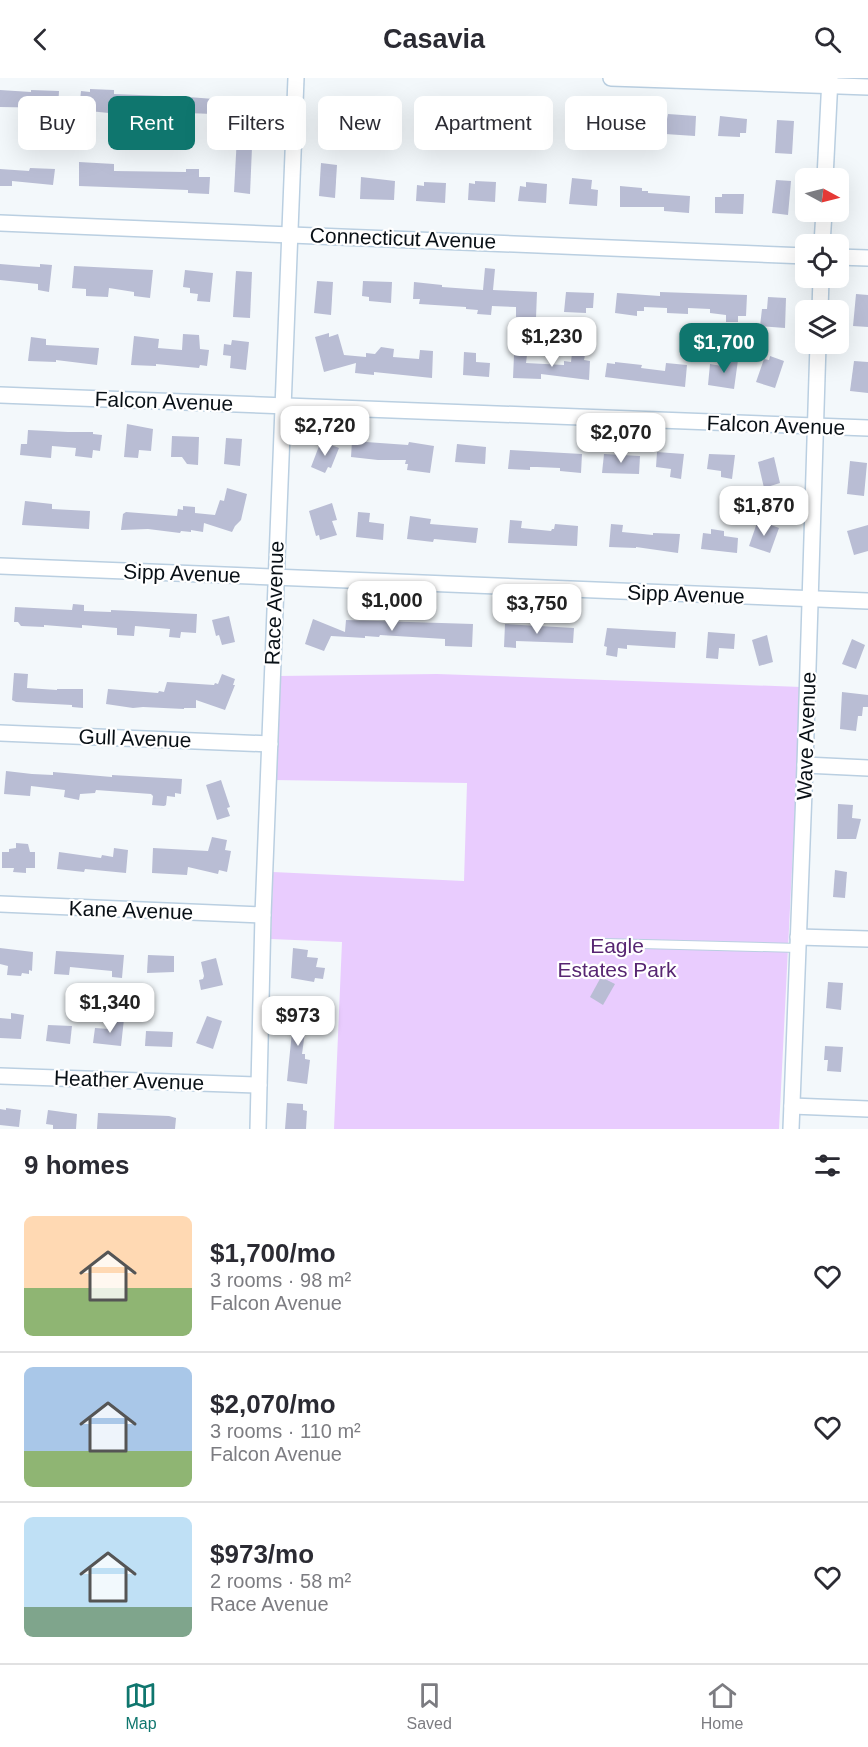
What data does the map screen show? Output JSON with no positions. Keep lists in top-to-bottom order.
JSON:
{
  "streets": {
    "street": [
      "Connecticut Avenue",
      "Falcon Avenue",
      "Sipp Avenue",
      "Race Avenue",
      "Wave Avenue",
      "Gull Avenue",
      "Kane Avenue",
      "Heather Avenue"
    ]
  },
  "crossings": [
    ["Connecticut Avenue", "Race Avenue"],
    ["Falcon Avenue", "Race Avenue"],
    ["Falcon Avenue", "Wave Avenue"],
    ["Sipp Avenue", "Race Avenue"],
    ["Sipp Avenue", "Wave Avenue"],
    ["Race Avenue", "Gull Avenue"],
    ["Race Avenue", "Kane Avenue"],
    ["Race Avenue", "Heather Avenue"]
  ],
  "parks": ["Eagle Estates Park"],
  "north": "right",
  "page": {
    "header": "Casavia",
    "chip": [
      "Buy",
      "Rent",
      "Filters",
      "New",
      "Apartment",
      "House"
    ],
    "price": [
      "$1,230",
      "$1,700",
      "$2,720",
      "$2,070",
      "$1,870",
      "$1,000",
      "$3,750",
      "$1,340",
      "$973"
    ],
    "heading": "9 homes",
    "list": [
      {
        "name": "$1,700/mo",
        "note": "3 rooms · 98 m² · Falcon Avenue"
      },
      {
        "name": "$2,070/mo",
        "note": "3 rooms · 110 m² · Falcon Avenue"
      },
      {
        "name": "$973/mo",
        "note": "2 rooms · 58 m² · Race Avenue"
      }
    ],
    "tabs": ["Map", "Saved", "Home"]
  }
}
